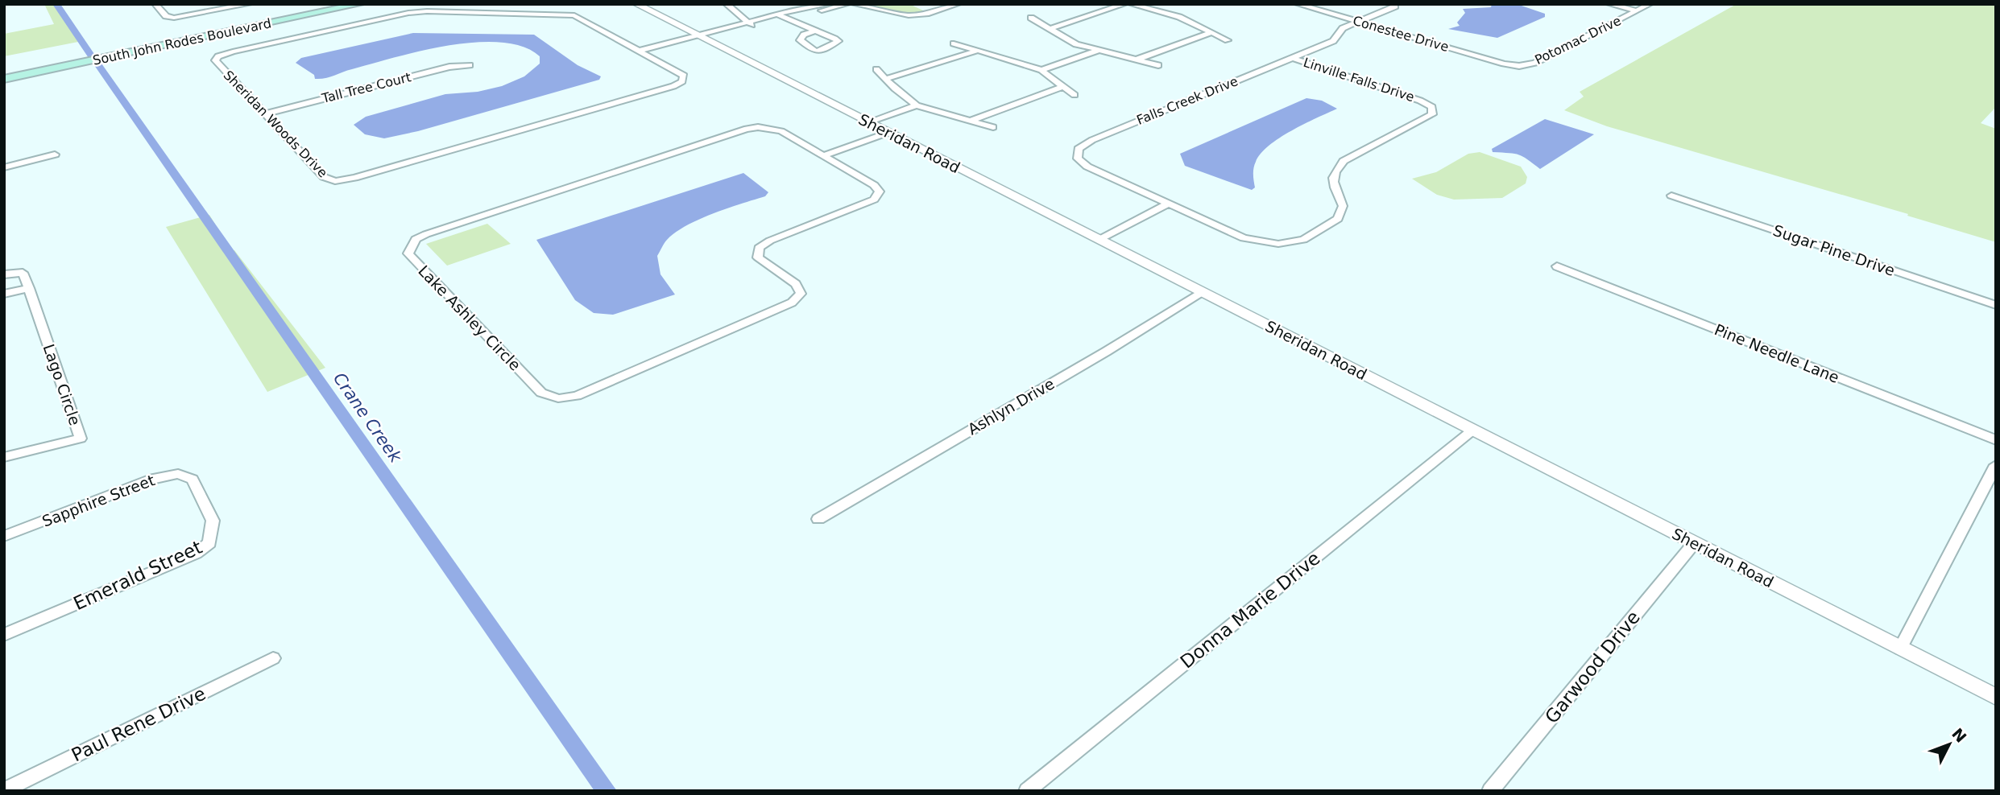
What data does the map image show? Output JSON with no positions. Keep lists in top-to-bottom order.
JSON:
{
  "streets": {
    "main road": ["South John Rodes Boulevard"],
    "street": [
      "Conestee Drive",
      "Potomac Drive",
      "Linville Falls Drive",
      "Tall Tree Court",
      "Falls Creek Drive",
      "Sheridan Woods Drive",
      "Sheridan Road",
      "Sugar Pine Drive",
      "Lake Ashley Circle",
      "Pine Needle Lane",
      "Lago Circle",
      "Ashlyn Drive",
      "Sapphire Street",
      "Emerald Street",
      "Donna Marie Drive",
      "Garwood Drive",
      "Paul Rene Drive"
    ]
  },
  "crossings": [
    ["Conestee Drive", "Potomac Drive"],
    ["Conestee Drive", "Falls Creek Drive"],
    ["Linville Falls Drive", "Falls Creek Drive"],
    ["Tall Tree Court", "Sheridan Woods Drive"],
    ["Sheridan Road", "Ashlyn Drive"],
    ["Sheridan Road", "Donna Marie Drive"],
    ["Sheridan Road", "Garwood Drive"],
    ["Sapphire Street", "Emerald Street"]
  ],
  "water": ["Crane Creek"],
  "north": "top right"
}
